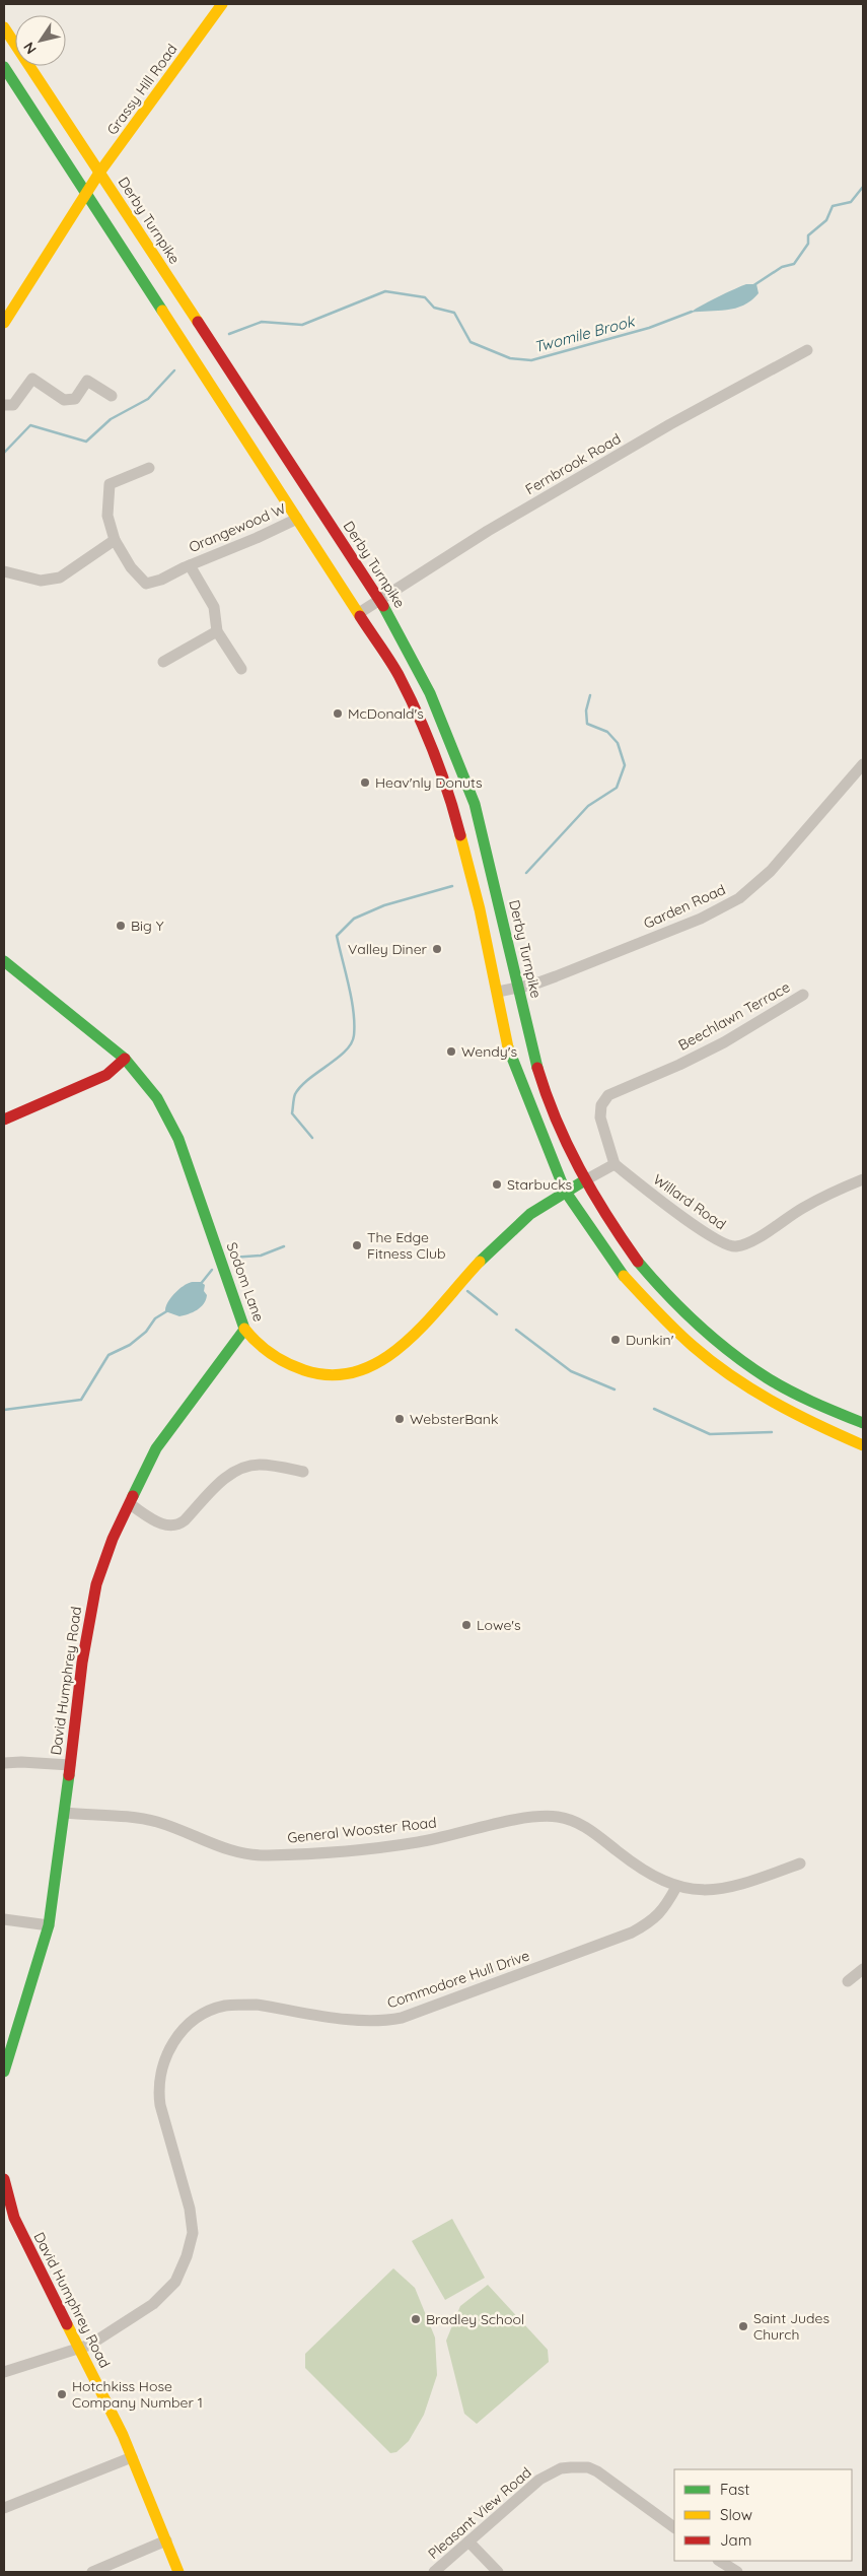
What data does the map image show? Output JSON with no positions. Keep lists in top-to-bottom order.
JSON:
{
  "streets": {
    "main road": [
      "Grassy Hill Road",
      "Derby Turnpike",
      "Sodom Lane",
      "David Humphrey Road"
    ],
    "street": [
      "Fernbrook Road",
      "Orangewood W",
      "Garden Road",
      "Beechlawn Terrace",
      "Willard Road",
      "General Wooster Road",
      "Commodore Hull Drive",
      "Pleasant View Road"
    ]
  },
  "crossings": [
    ["Grassy Hill Road", "Derby Turnpike"],
    ["Derby Turnpike", "Fernbrook Road"],
    ["Derby Turnpike", "Garden Road"],
    ["Derby Turnpike", "Sodom Lane"],
    ["Beechlawn Terrace", "Willard Road"],
    ["Sodom Lane", "David Humphrey Road"],
    ["David Humphrey Road", "General Wooster Road"],
    ["David Humphrey Road", "Commodore Hull Drive"],
    ["General Wooster Road", "Commodore Hull Drive"]
  ],
  "water": ["Twomile Brook"],
  "places": [
    "McDonald's",
    "Heav'nly Donuts",
    "Big Y",
    "Valley Diner",
    "Wendy's",
    "Starbucks",
    "The Edge Fitness Club",
    "Dunkin'",
    "WebsterBank",
    "Lowe's",
    "Bradley School",
    "Saint Judes Church",
    "Hotchkiss Hose Company Number 1"
  ],
  "legend": ["Fast", "Slow", "Jam"],
  "north": "bottom left"
}
